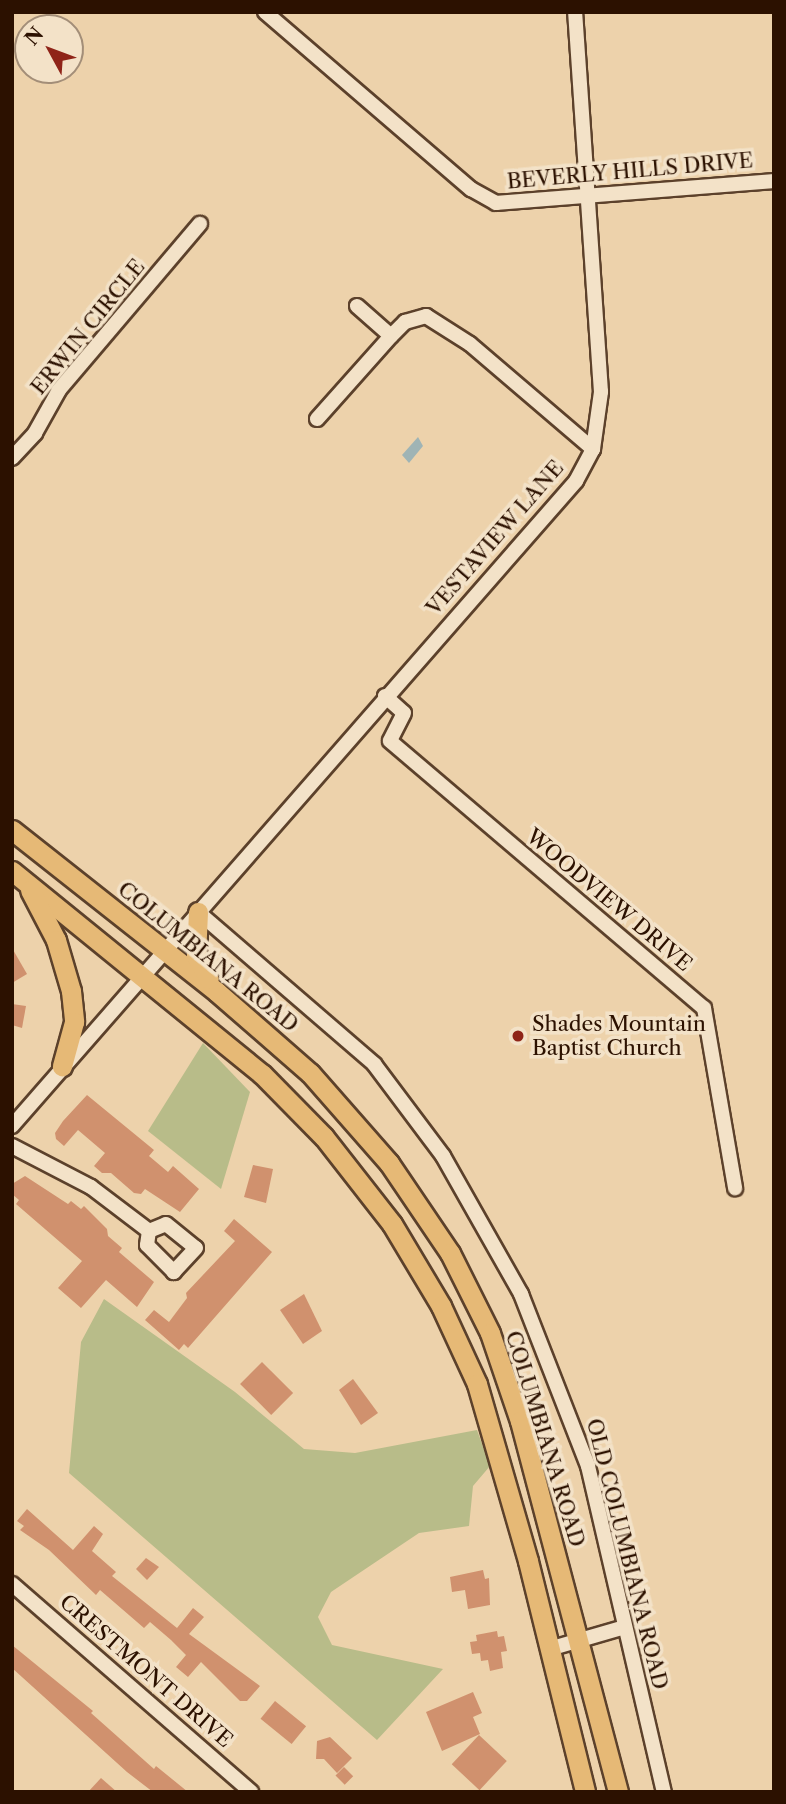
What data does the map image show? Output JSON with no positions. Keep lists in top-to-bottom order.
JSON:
{
  "streets": {
    "main road": ["COLUMBIANA ROAD"],
    "street": [
      "BEVERLY HILLS DRIVE",
      "ERWIN CIRCLE",
      "VESTAVIEW LANE",
      "WOODVIEW DRIVE",
      "OLD COLUMBIANA ROAD",
      "CRESTMONT DRIVE"
    ]
  },
  "crossings": [
    ["BEVERLY HILLS DRIVE", "VESTAVIEW LANE"],
    ["VESTAVIEW LANE", "WOODVIEW DRIVE"],
    ["VESTAVIEW LANE", "COLUMBIANA ROAD"],
    ["VESTAVIEW LANE", "OLD COLUMBIANA ROAD"]
  ],
  "places": ["Shades Mountain Baptist Church"],
  "north": "top left"
}
